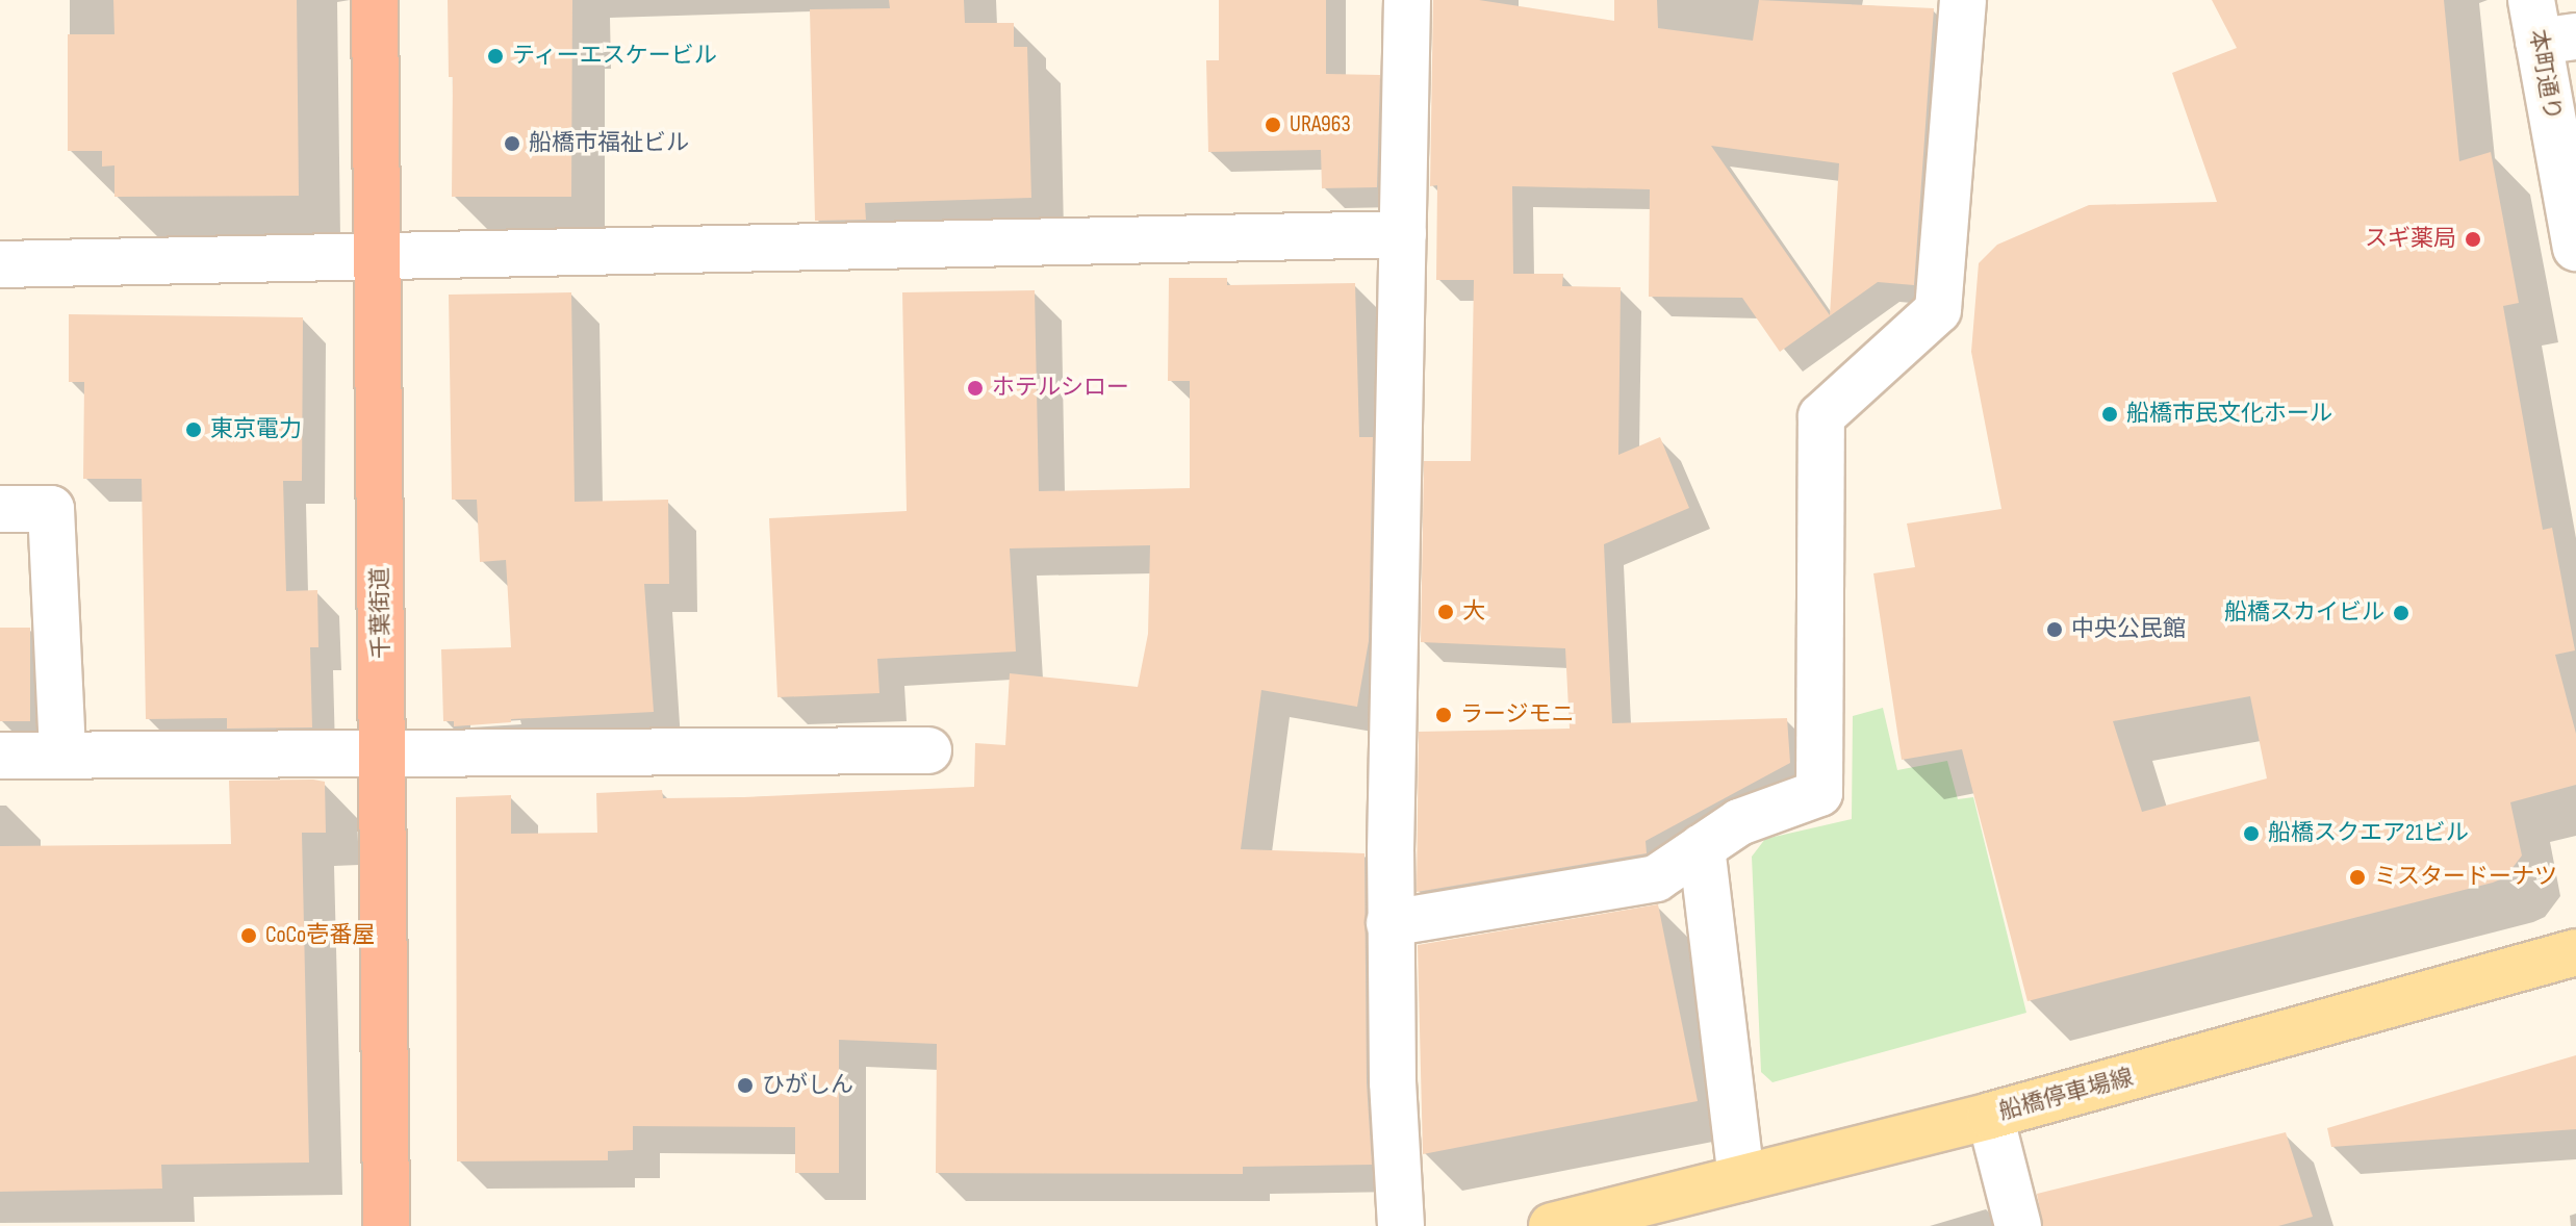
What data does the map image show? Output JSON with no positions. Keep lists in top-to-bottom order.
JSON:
{
  "streets": {
    "highway": ["千葉街道"],
    "main road": ["船橋停車場線"],
    "street": ["本町通り"]
  },
  "places": [
    "ティーエスケービル",
    "URA963",
    "船橋市福祉ビル",
    "スギ薬局",
    "ホテルシロー",
    "船橋市民文化ホール",
    "東京電力",
    "大",
    "船橋スカイビル",
    "中央公民館",
    "ラージモニ",
    "船橋スクエア21ビル",
    "ミスタードーナツ",
    "CoCo壱番屋",
    "ひがしん"
  ]
}
